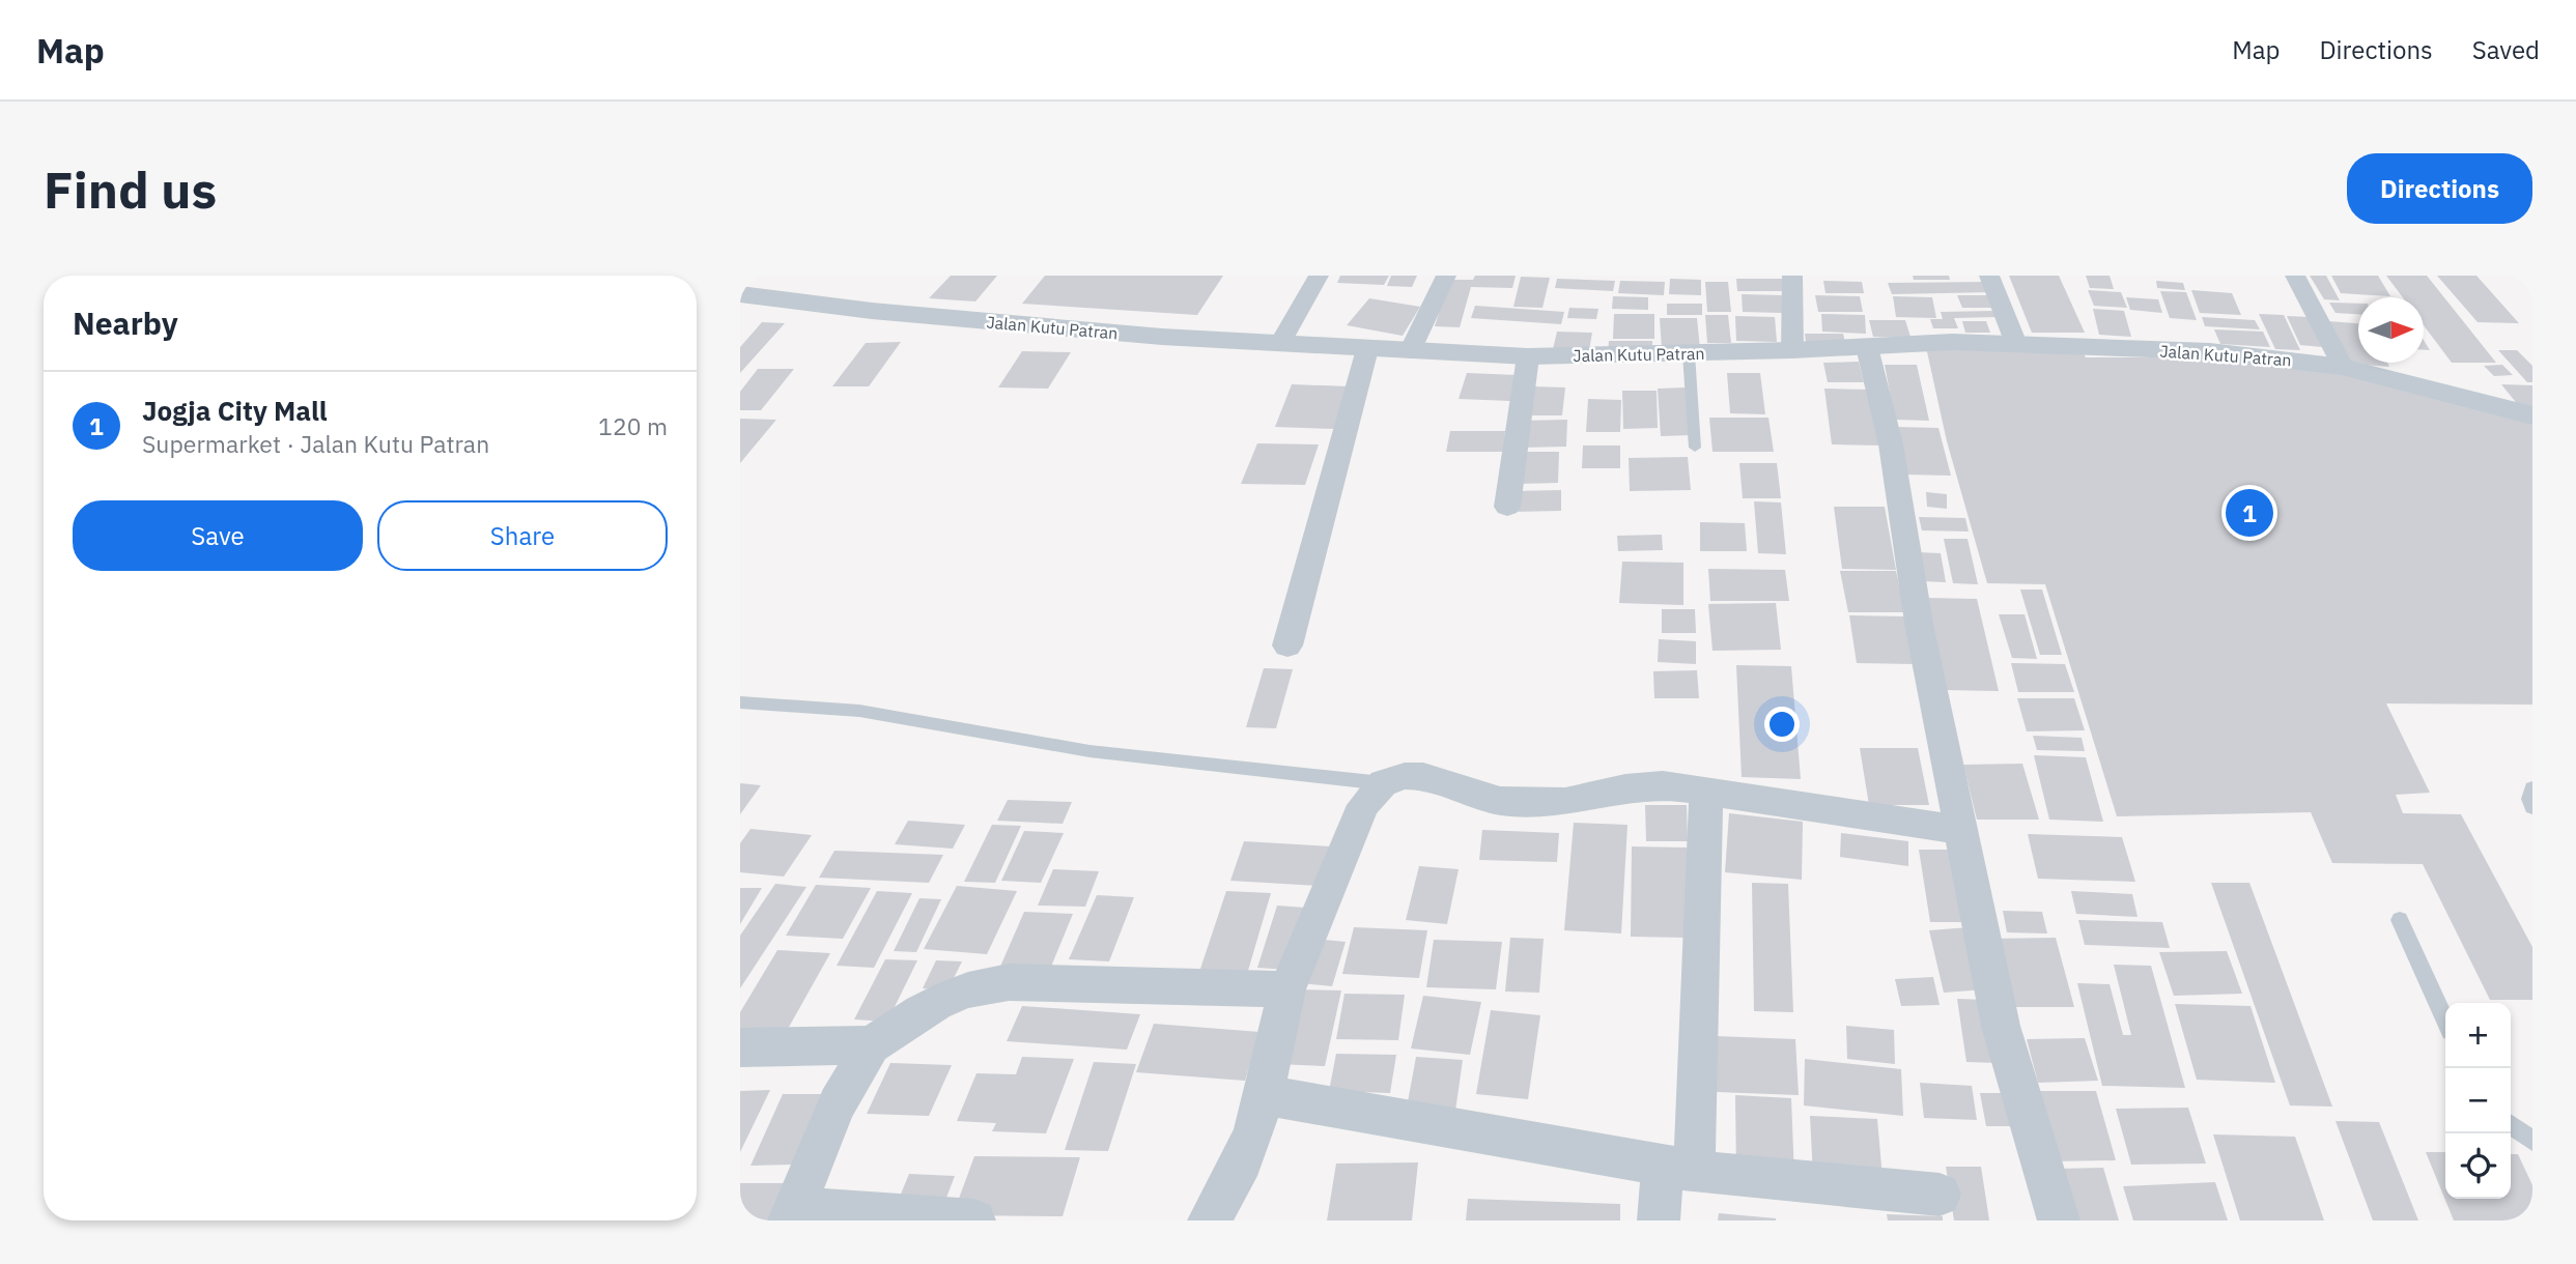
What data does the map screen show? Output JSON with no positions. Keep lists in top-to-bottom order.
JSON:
{
  "streets": {
    "street": ["Jalan Kutu Patran"]
  },
  "north": "right",
  "page": {
    "header": "Map",
    "nav": ["Map", "Directions", "Saved"],
    "buttons": [
      "Directions",
      ["Save", "Share"]
    ],
    "title": "Find us",
    "heading": "Nearby",
    "list": [
      {
        "mark": "1",
        "name": "Jogja City Mall",
        "note": "Supermarket · Jalan Kutu Patran",
        "value": "120 m"
      }
    ],
    "pins": "1",
    "map_buttons": ["+", "−"]
  }
}
